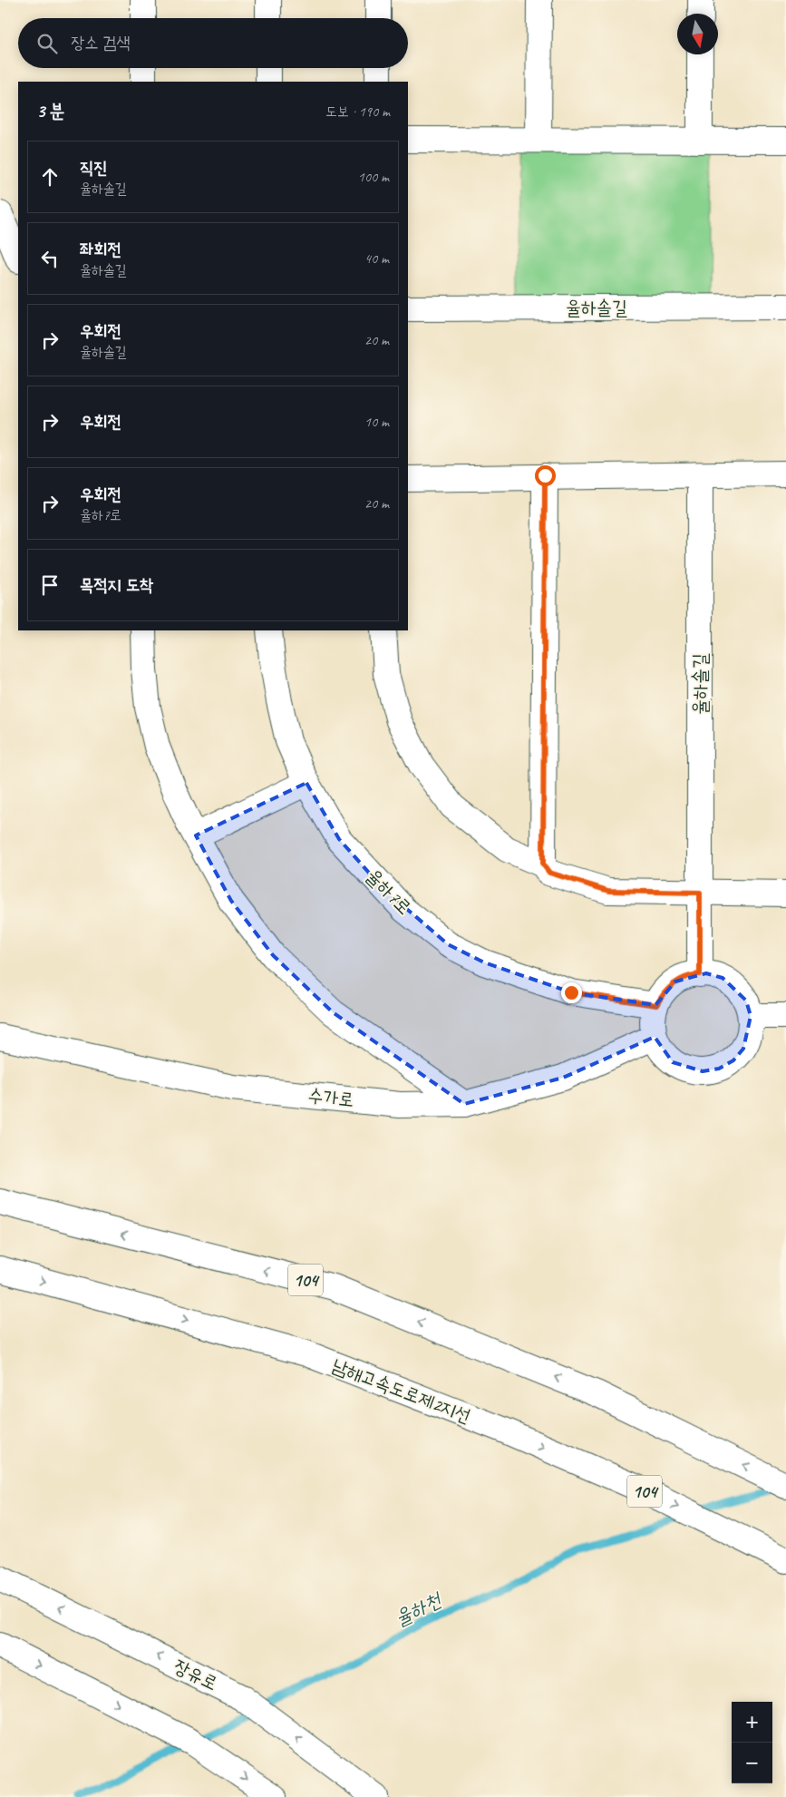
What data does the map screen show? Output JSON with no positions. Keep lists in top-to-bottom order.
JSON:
{
  "streets": {
    "main road": [
      "율하솔길",
      "율하7로",
      "수가로",
      "104",
      "남해고속도로제2지선",
      "장유로"
    ]
  },
  "crossings": [
    ["율하솔길", "율하7로"],
    ["율하솔길", "수가로"],
    ["율하7로", "수가로"]
  ],
  "water": ["율하천"],
  "north": "bottom",
  "page": {
    "search": "장소 검색",
    "heading": ["3 분", "도보 · 190 m"],
    "list": [
      ["직진", "율하솔길", "100 m"],
      ["좌회전", "율하솔길", "40 m"],
      ["우회전", "율하솔길", "20 m"],
      ["우회전", "10 m"],
      ["우회전", "율하7로", "20 m"],
      "목적지 도착"
    ],
    "map_buttons": ["+", "−"]
  }
}
